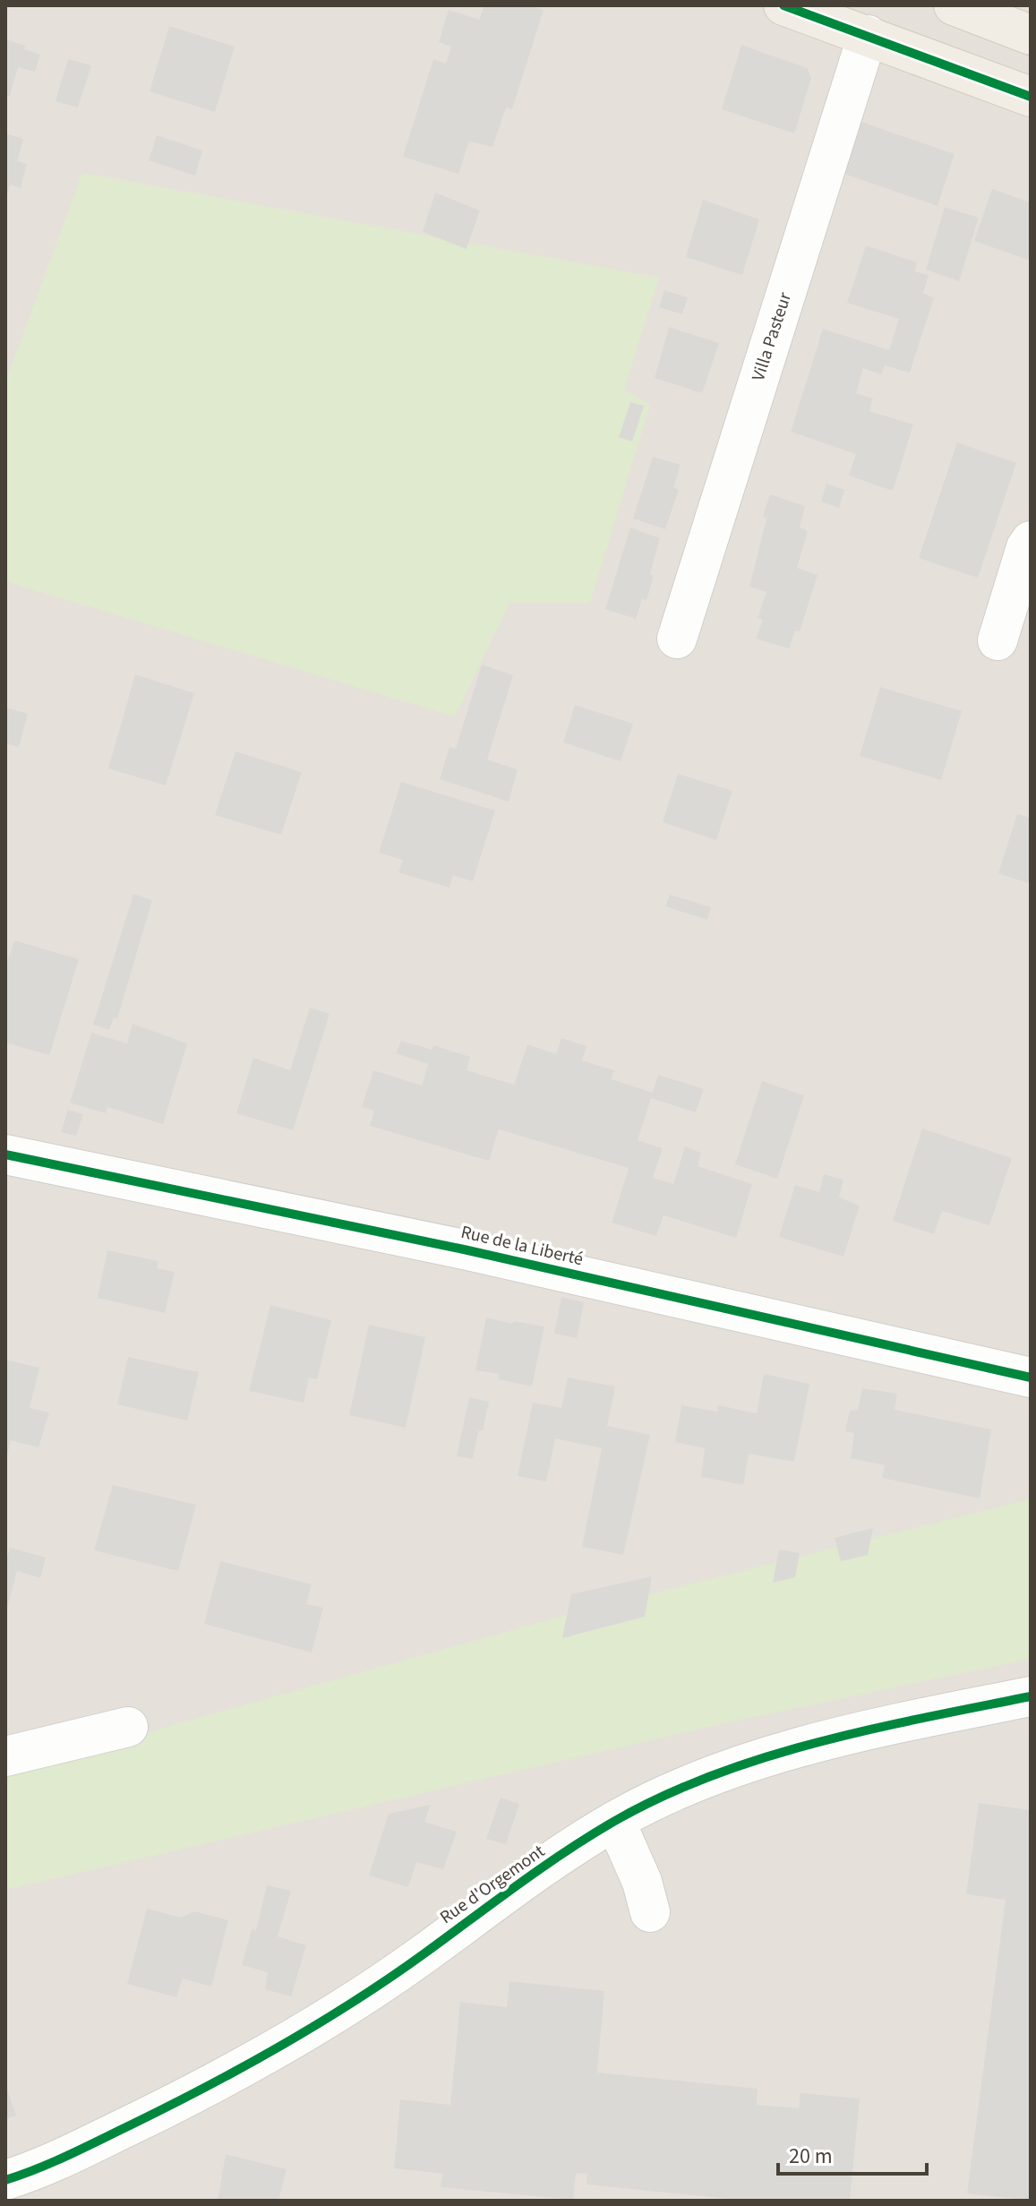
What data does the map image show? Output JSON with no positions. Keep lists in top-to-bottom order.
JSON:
{
  "streets": {
    "street": ["Villa Pasteur", "Rue de la Liberté", "Rue d'Orgemont"]
  },
  "scale_bar": "20 m"
}
